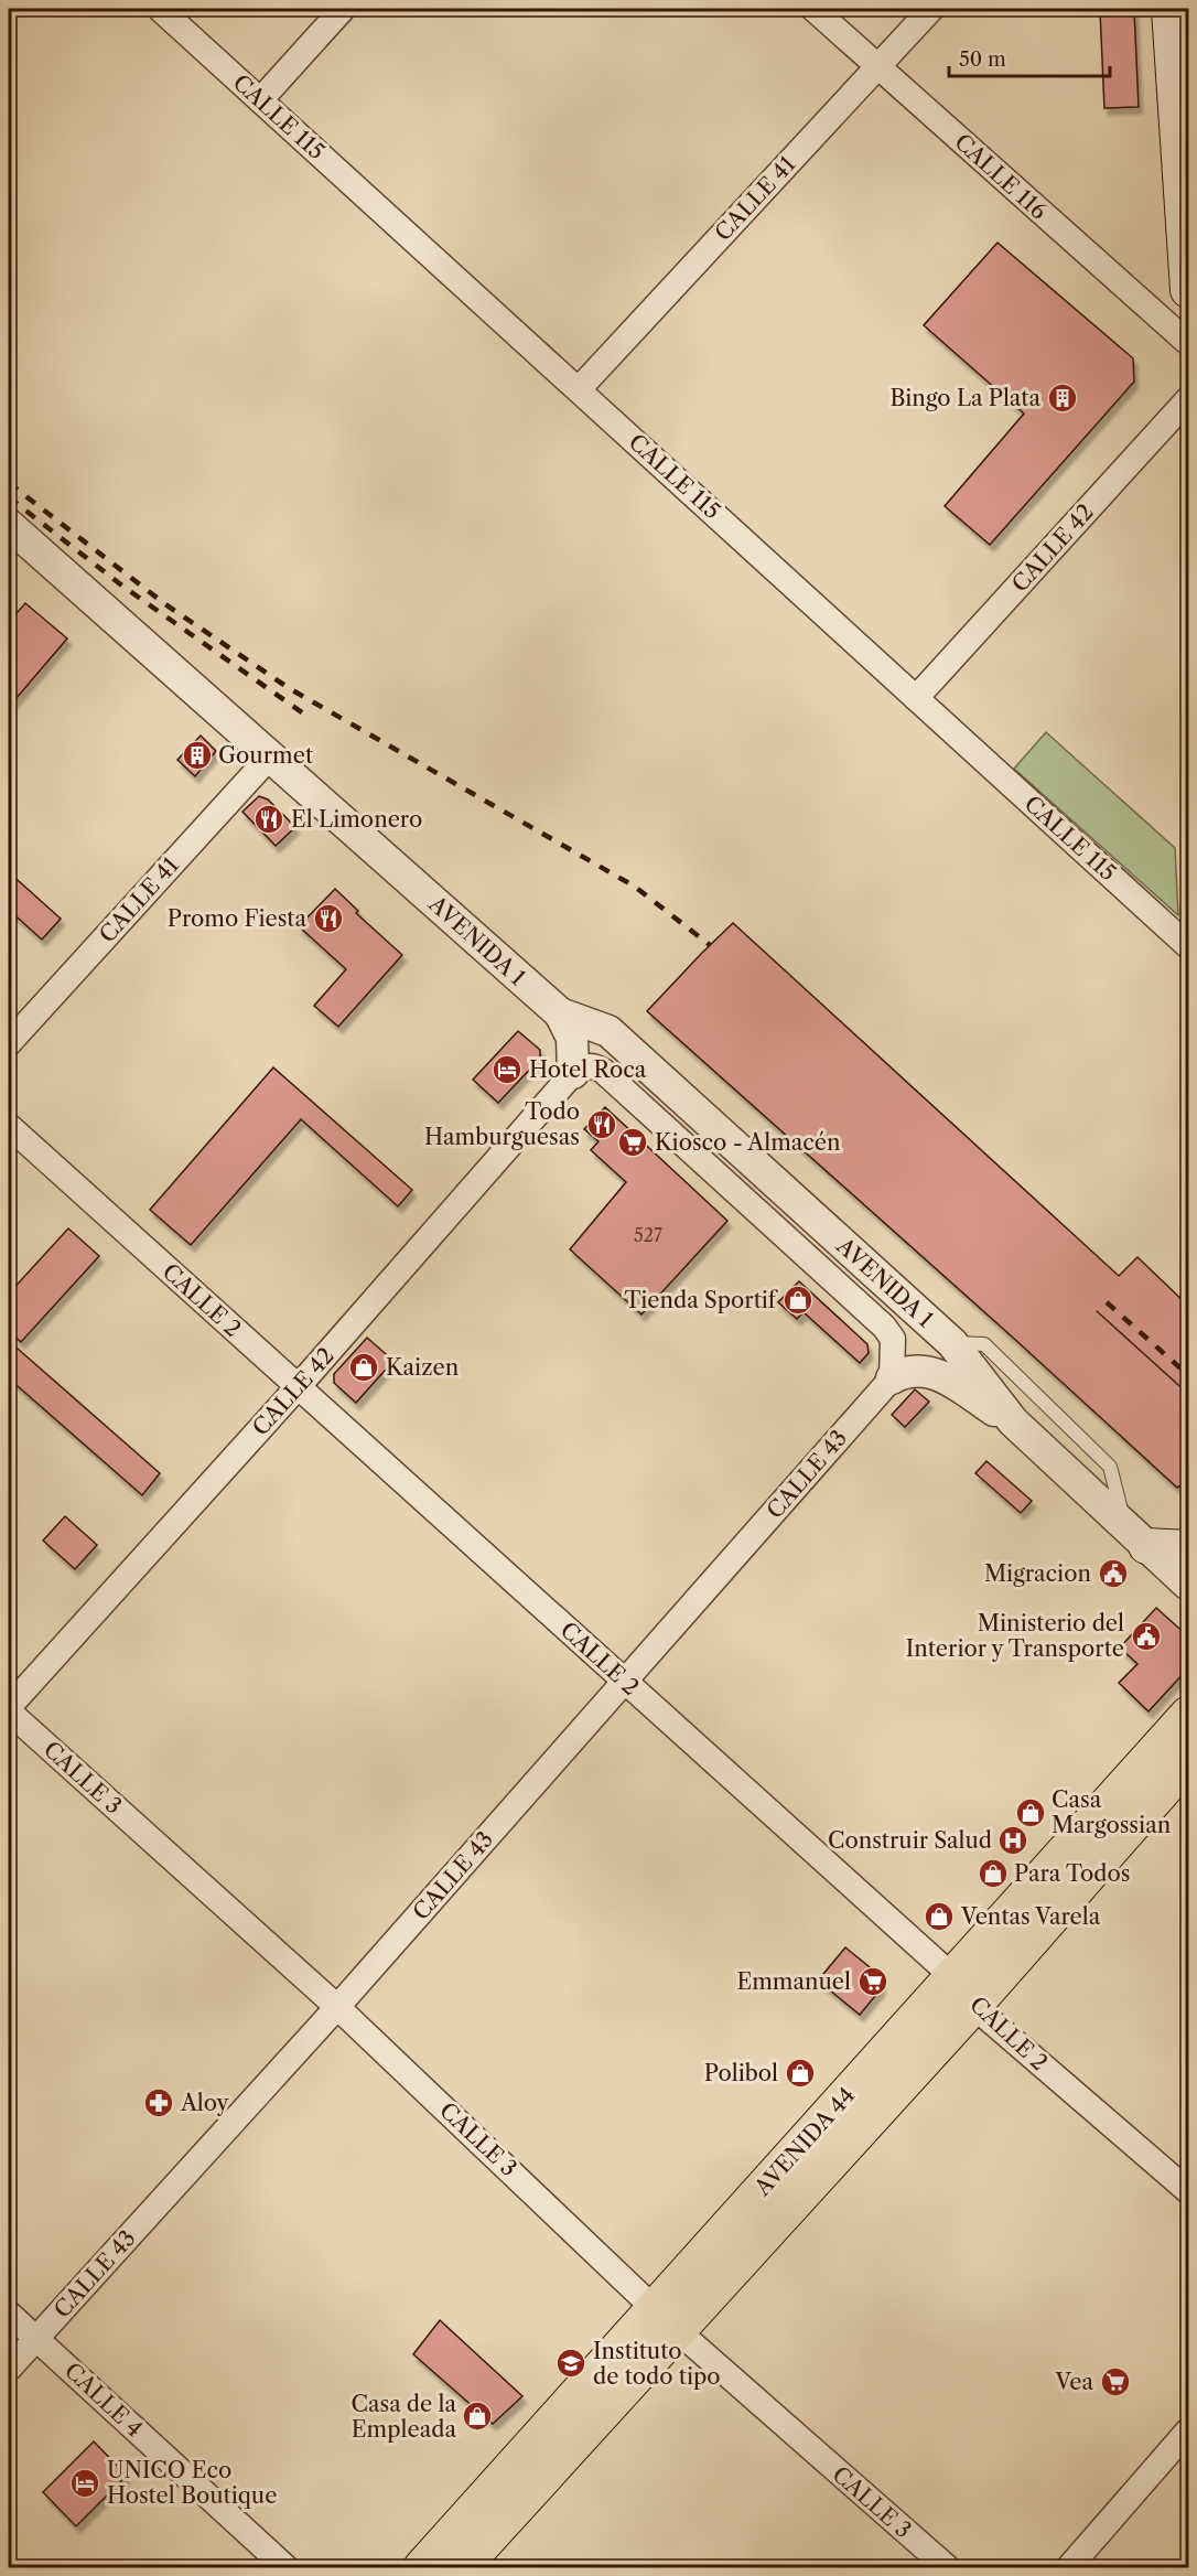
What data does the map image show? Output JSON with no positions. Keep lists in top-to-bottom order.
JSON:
{
  "streets": {
    "main road": ["AVENIDA 44"],
    "street": [
      "CALLE 115",
      "CALLE 116",
      "CALLE 41",
      "CALLE 42",
      "AVENIDA 1",
      "CALLE 2",
      "CALLE 43",
      "CALLE 3",
      "CALLE 4"
    ]
  },
  "crossings": [
    ["CALLE 115", "CALLE 41"],
    ["CALLE 115", "CALLE 42"],
    ["CALLE 116", "CALLE 41"],
    ["CALLE 41", "AVENIDA 1"],
    ["CALLE 42", "AVENIDA 1"],
    ["CALLE 42", "CALLE 2"],
    ["CALLE 42", "CALLE 3"],
    ["AVENIDA 1", "CALLE 43"],
    ["CALLE 2", "CALLE 43"],
    ["CALLE 2", "AVENIDA 44"],
    ["CALLE 43", "CALLE 3"],
    ["CALLE 43", "CALLE 4"],
    ["CALLE 3", "AVENIDA 44"]
  ],
  "places": {
    "building": ["Bingo La Plata", "Gourmet"],
    "restaurant": ["El Limonero", "Promo Fiesta", "Todo Hamburguesas"],
    "hotel": ["Hotel Roca", "UNICO Eco Hostel Boutique"],
    "supermarket": ["Kiosco - Almacén", "Emmanuel", "Vea"],
    "shop": [
      "Tienda Sportif",
      "Kaizen",
      "Casa Margossian",
      "Para Todos",
      "Ventas Varela",
      "Polibol",
      "Casa de la Empleada"
    ],
    "public building": ["Migracion", "Ministerio del Interior y Transporte"],
    "hospital": ["Construir Salud"],
    "pharmacy": ["Aloy"],
    "school or university": ["Instituto de todo tipo"]
  },
  "house_numbers": ["527"],
  "scale_bar": "50 m"
}
